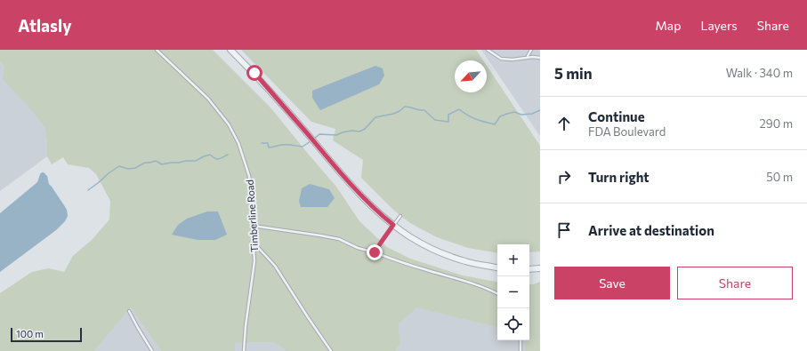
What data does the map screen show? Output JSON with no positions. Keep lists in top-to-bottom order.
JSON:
{
  "streets": {
    "lane": ["Timberline Road"]
  },
  "scale_bar": "100 m",
  "north": "bottom left",
  "page": {
    "header": "Atlasly",
    "nav": ["Map", "Layers", "Share"],
    "heading": ["5 min", "Walk · 340 m"],
    "list": [
      ["Continue", "FDA Boulevard", "290 m"],
      ["Turn right", "50 m"],
      "Arrive at destination"
    ],
    "map_buttons": ["+", "−"],
    "buttons": ["Save", "Share"],
    "scale": "100 m"
  }
}
